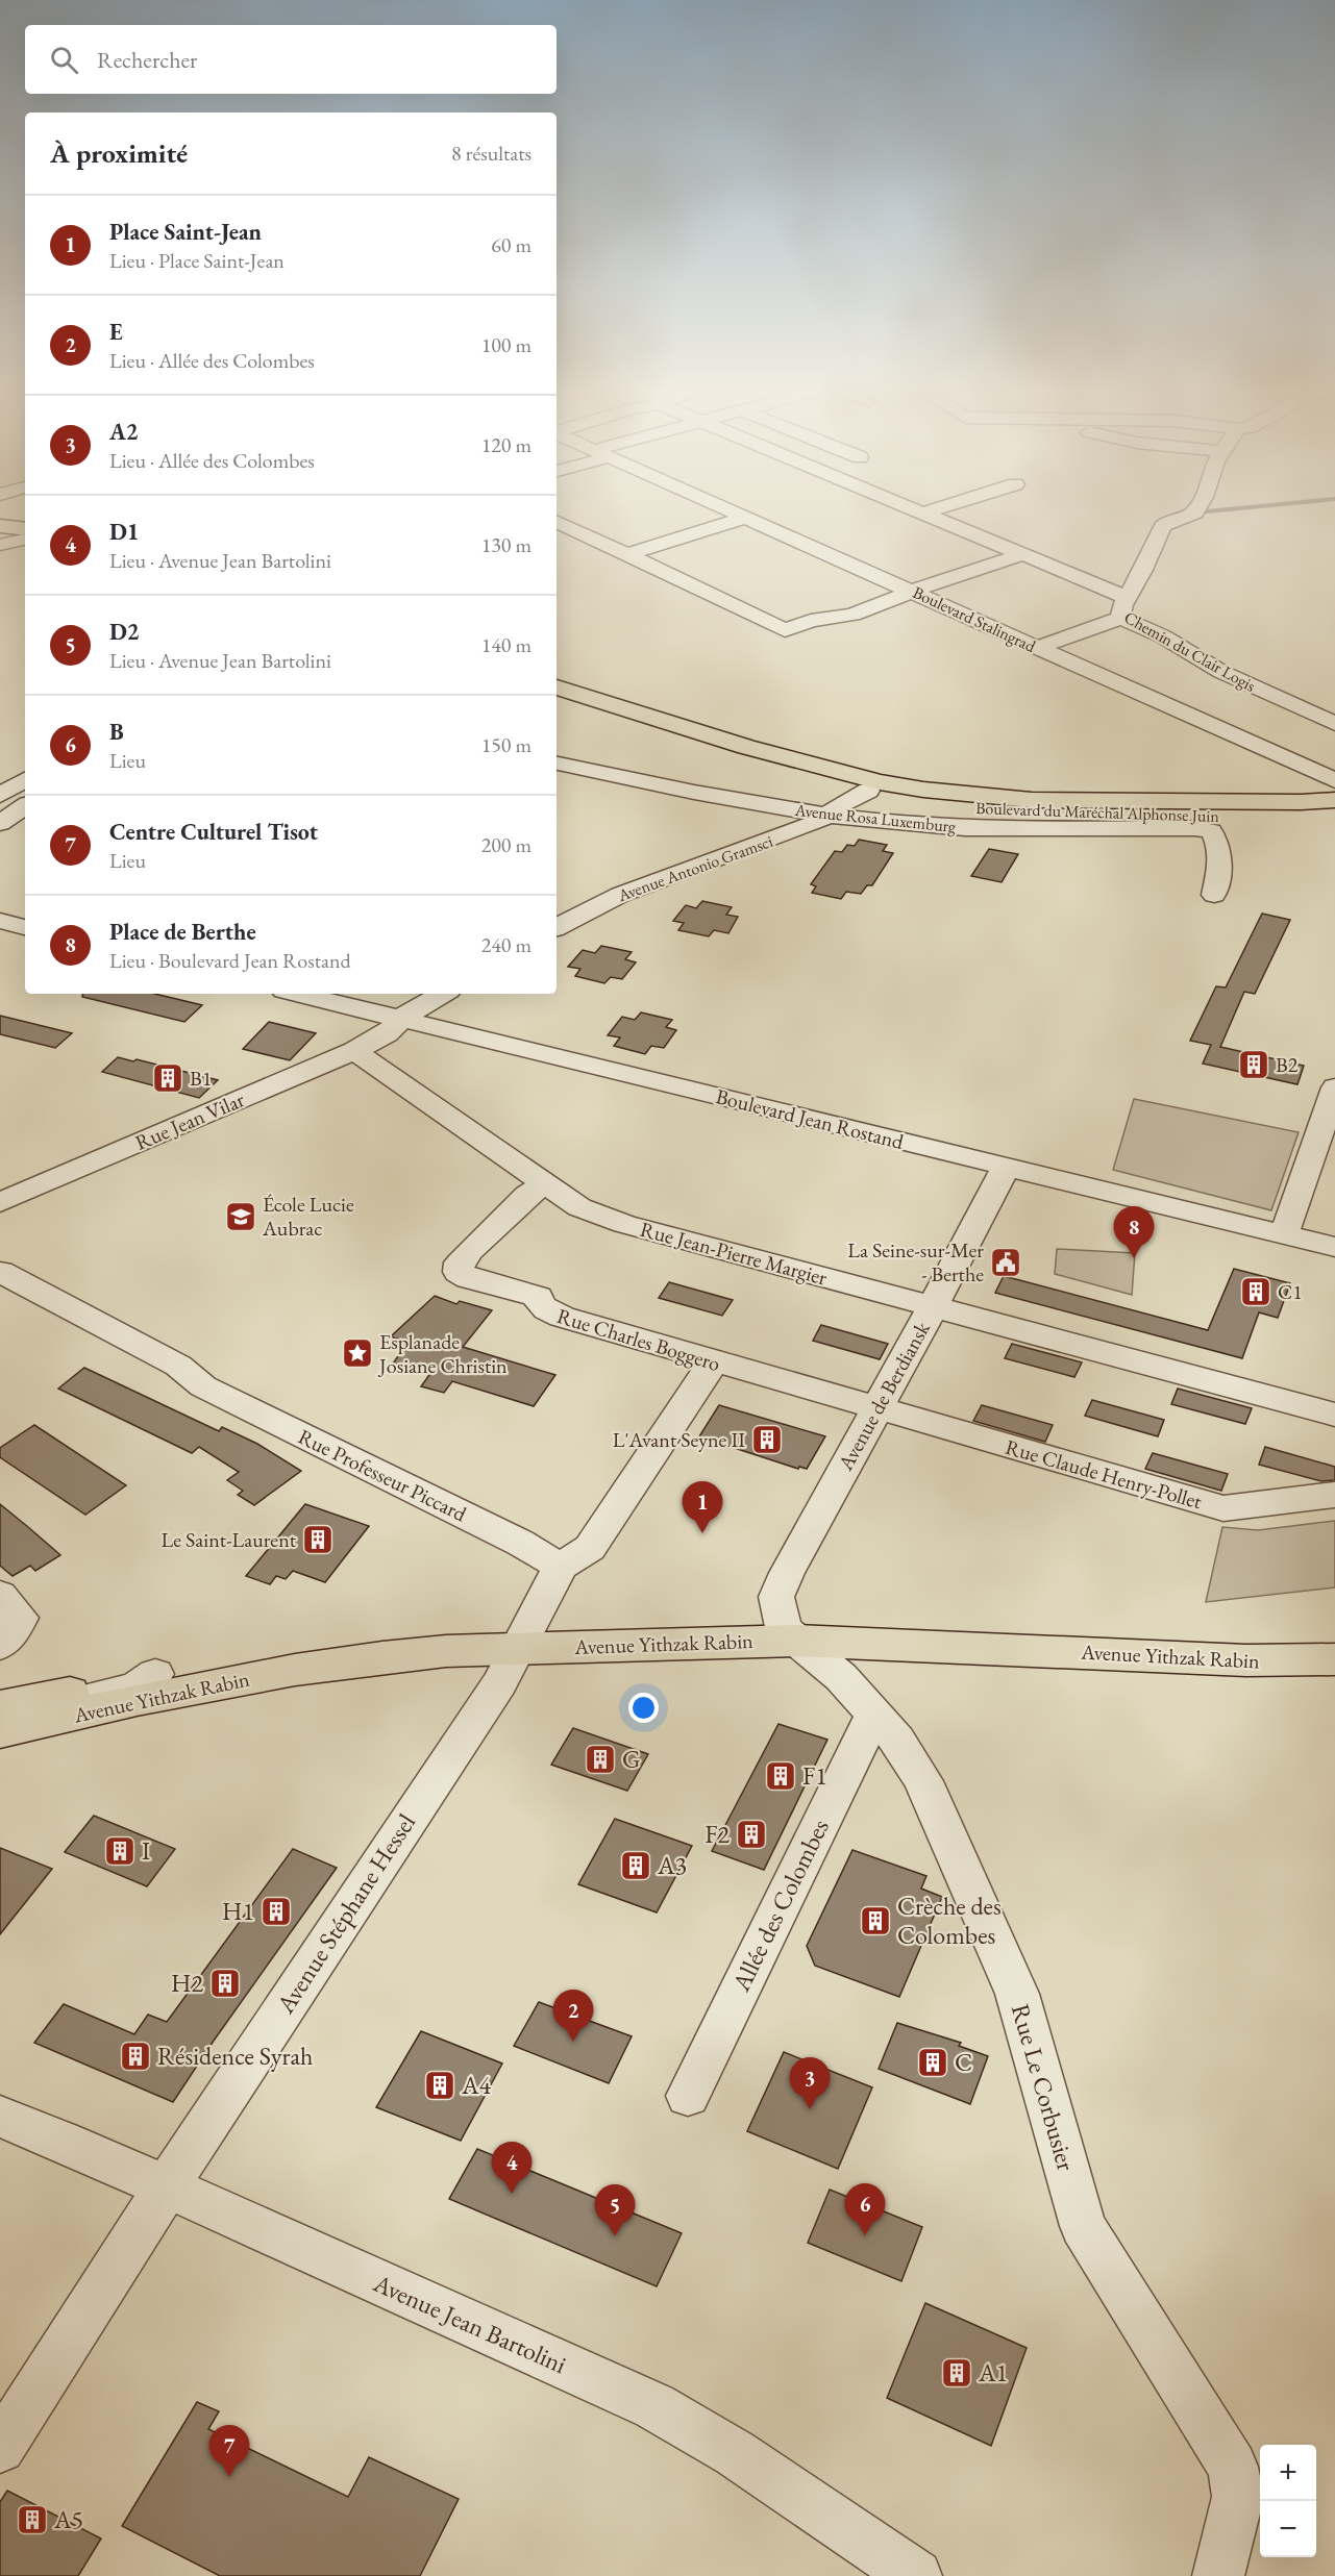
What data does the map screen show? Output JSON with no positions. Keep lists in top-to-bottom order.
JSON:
{
  "streets": {
    "main road": ["Boulevard du Maréchal Alphonse Juin", "Avenue Yithzak Rabin"],
    "street": [
      "Boulevard Stalingrad",
      "Chemin du Clair Logis",
      "Avenue Rosa Luxemburg",
      "Avenue Antonio Gramsci",
      "Boulevard Jean Rostand",
      "Rue Jean Vilar",
      "Rue Jean-Pierre Margier",
      "Rue Charles Boggero",
      "Avenue de Berdiansk",
      "Rue Claude Henry-Pollet",
      "Rue Professeur Piccard",
      "Allée des Colombes",
      "Avenue Stéphane Hessel",
      "Rue Le Corbusier",
      "Avenue Jean Bartolini"
    ]
  },
  "crossings": [
    ["Boulevard Stalingrad", "Boulevard du Maréchal Alphonse Juin"],
    ["Boulevard du Maréchal Alphonse Juin", "Avenue Rosa Luxemburg"],
    ["Boulevard du Maréchal Alphonse Juin", "Avenue Antonio Gramsci"],
    ["Avenue Rosa Luxemburg", "Avenue Antonio Gramsci"],
    ["Boulevard Jean Rostand", "Rue Jean Vilar"],
    ["Boulevard Jean Rostand", "Avenue de Berdiansk"],
    ["Rue Jean Vilar", "Rue Jean-Pierre Margier"],
    ["Rue Jean-Pierre Margier", "Rue Charles Boggero"],
    ["Rue Jean-Pierre Margier", "Avenue de Berdiansk"],
    ["Rue Charles Boggero", "Avenue de Berdiansk"],
    ["Rue Charles Boggero", "Rue Claude Henry-Pollet"],
    ["Avenue de Berdiansk", "Rue Claude Henry-Pollet"],
    ["Avenue de Berdiansk", "Avenue Yithzak Rabin"],
    ["Avenue de Berdiansk", "Rue Le Corbusier"],
    ["Rue Professeur Piccard", "Avenue Stéphane Hessel"],
    ["Avenue Yithzak Rabin", "Avenue Stéphane Hessel"],
    ["Avenue Yithzak Rabin", "Rue Le Corbusier"],
    ["Allée des Colombes", "Rue Le Corbusier"],
    ["Avenue Stéphane Hessel", "Avenue Jean Bartolini"]
  ],
  "places": {
    "building": [
      "B2",
      "B1",
      "C1",
      "L'Avant Seyne II",
      "Le Saint-Laurent",
      "G",
      "F1",
      "F2",
      "I",
      "A3",
      "H1",
      "Crèche des Colombes",
      "H2",
      "Résidence Syrah",
      "C",
      "A4",
      "A1",
      "A5"
    ],
    "school or university": ["École Lucie Aubrac"],
    "public building": ["La Seine-sur-Mer - Berthe"],
    "place": ["Esplanade Josiane Christin"]
  },
  "page": {
    "search": "Rechercher",
    "heading": ["À proximité", "8 résultats"],
    "list": [
      {
        "mark": "1",
        "name": "Place Saint-Jean",
        "note": "Lieu · Place Saint-Jean",
        "value": "60 m"
      },
      {
        "mark": "2",
        "name": "E",
        "note": "Lieu · Allée des Colombes",
        "value": "100 m"
      },
      {
        "mark": "3",
        "name": "A2",
        "note": "Lieu · Allée des Colombes",
        "value": "120 m"
      },
      {
        "mark": "4",
        "name": "D1",
        "note": "Lieu · Avenue Jean Bartolini",
        "value": "130 m"
      },
      {
        "mark": "5",
        "name": "D2",
        "note": "Lieu · Avenue Jean Bartolini",
        "value": "140 m"
      },
      {
        "mark": "6",
        "name": "B",
        "note": "Lieu",
        "value": "150 m"
      },
      {
        "mark": "7",
        "name": "Centre Culturel Tisot",
        "note": "Lieu",
        "value": "200 m"
      },
      {
        "mark": "8",
        "name": "Place de Berthe",
        "note": "Lieu · Boulevard Jean Rostand",
        "value": "240 m"
      }
    ],
    "pins": [
      "8",
      "1",
      "2",
      "3",
      "4",
      "6",
      "5",
      "7"
    ],
    "map_buttons": ["+", "−"]
  }
}
